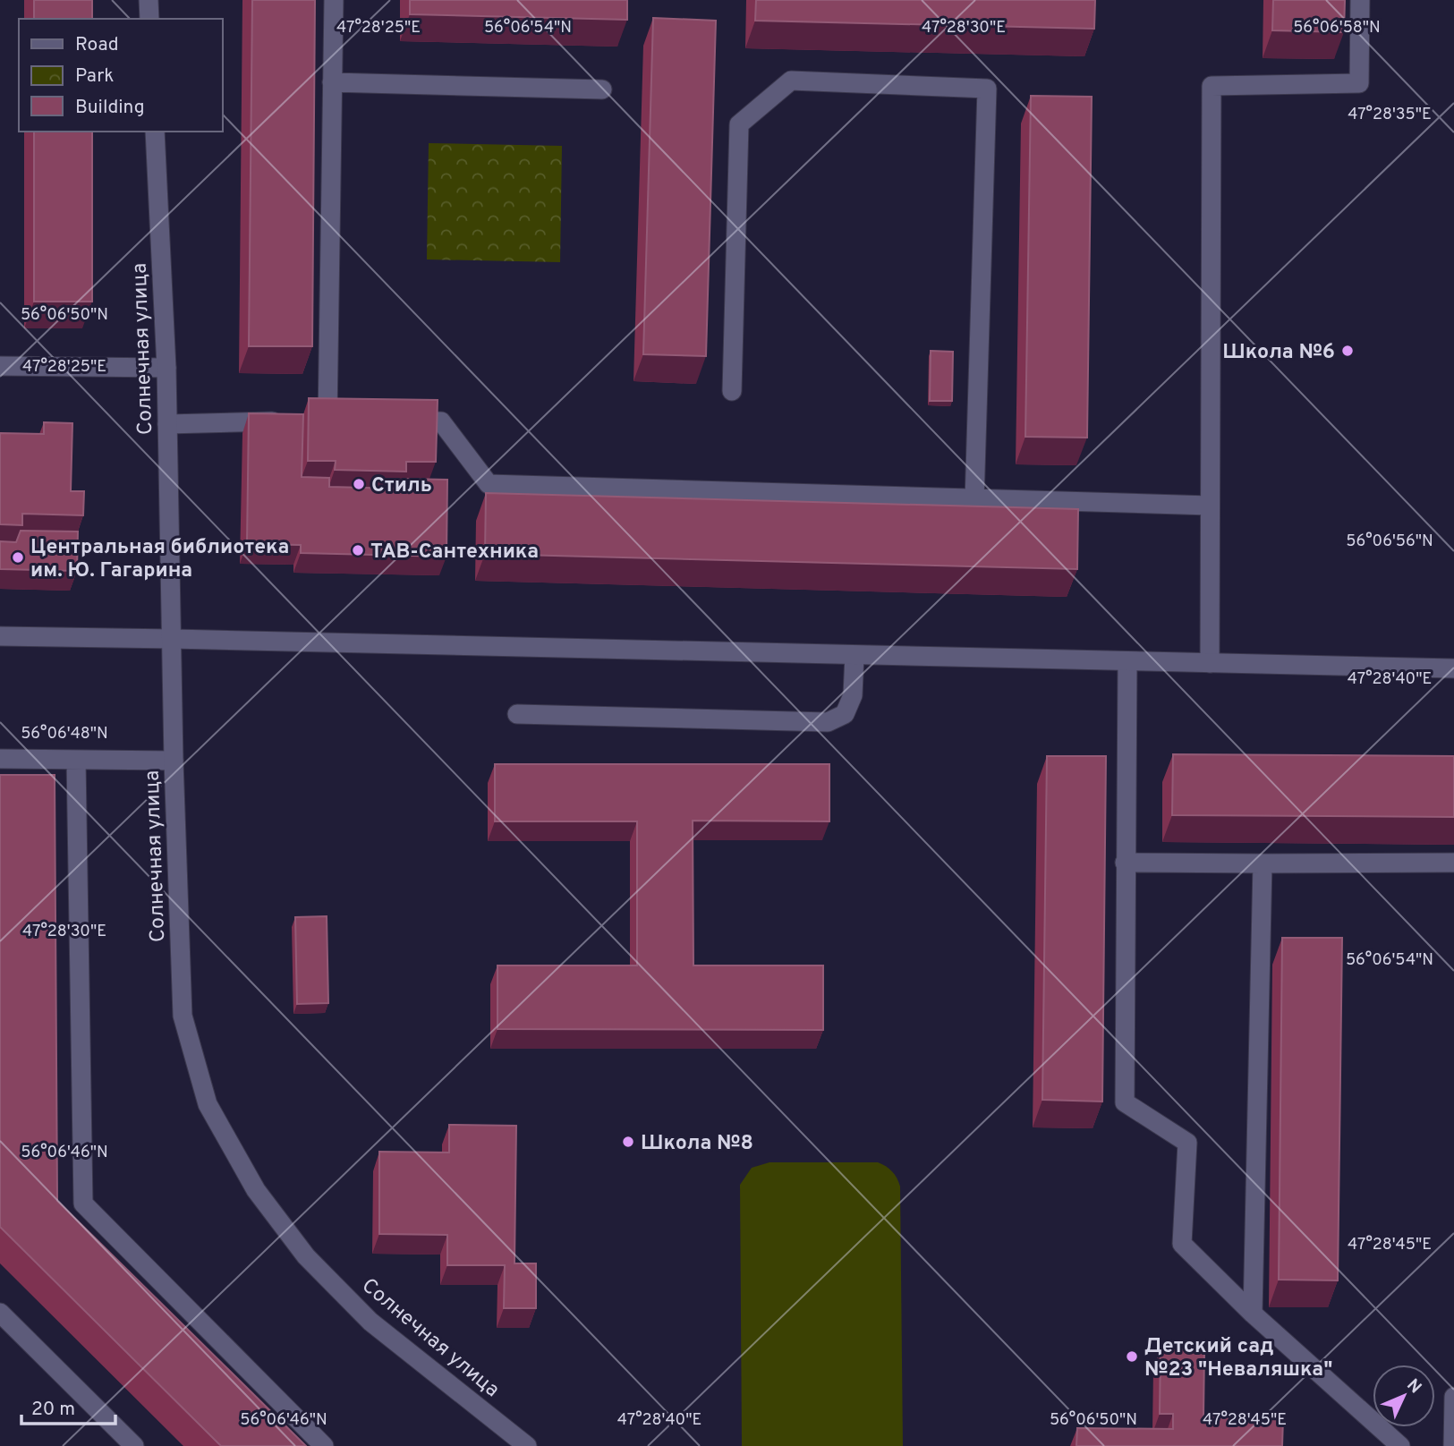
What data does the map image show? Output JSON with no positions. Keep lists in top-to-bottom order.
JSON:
{
  "streets": {
    "street": ["Солнечная улица"]
  },
  "places": [
    "Школа №6",
    "Стиль",
    "ТАВ-Сантехника",
    "Центральная библиотека им. Ю. Гагарина",
    "Школа №8",
    "Детский сад №23 \"Неваляшка\""
  ],
  "legend": ["Road", "Park", "Building"],
  "scale_bar": "20 m",
  "north": "top right",
  "coordinates": [
    "47°28'25\"E",
    "47°28'30\"E",
    "56°06'58\"N",
    "56°06'54\"N",
    "47°28'35\"E",
    "56°06'50\"N",
    "56°06'56\"N",
    "47°28'40\"E",
    "56°06'48\"N",
    "56°06'46\"N",
    "47°28'45\"E"
  ]
}
